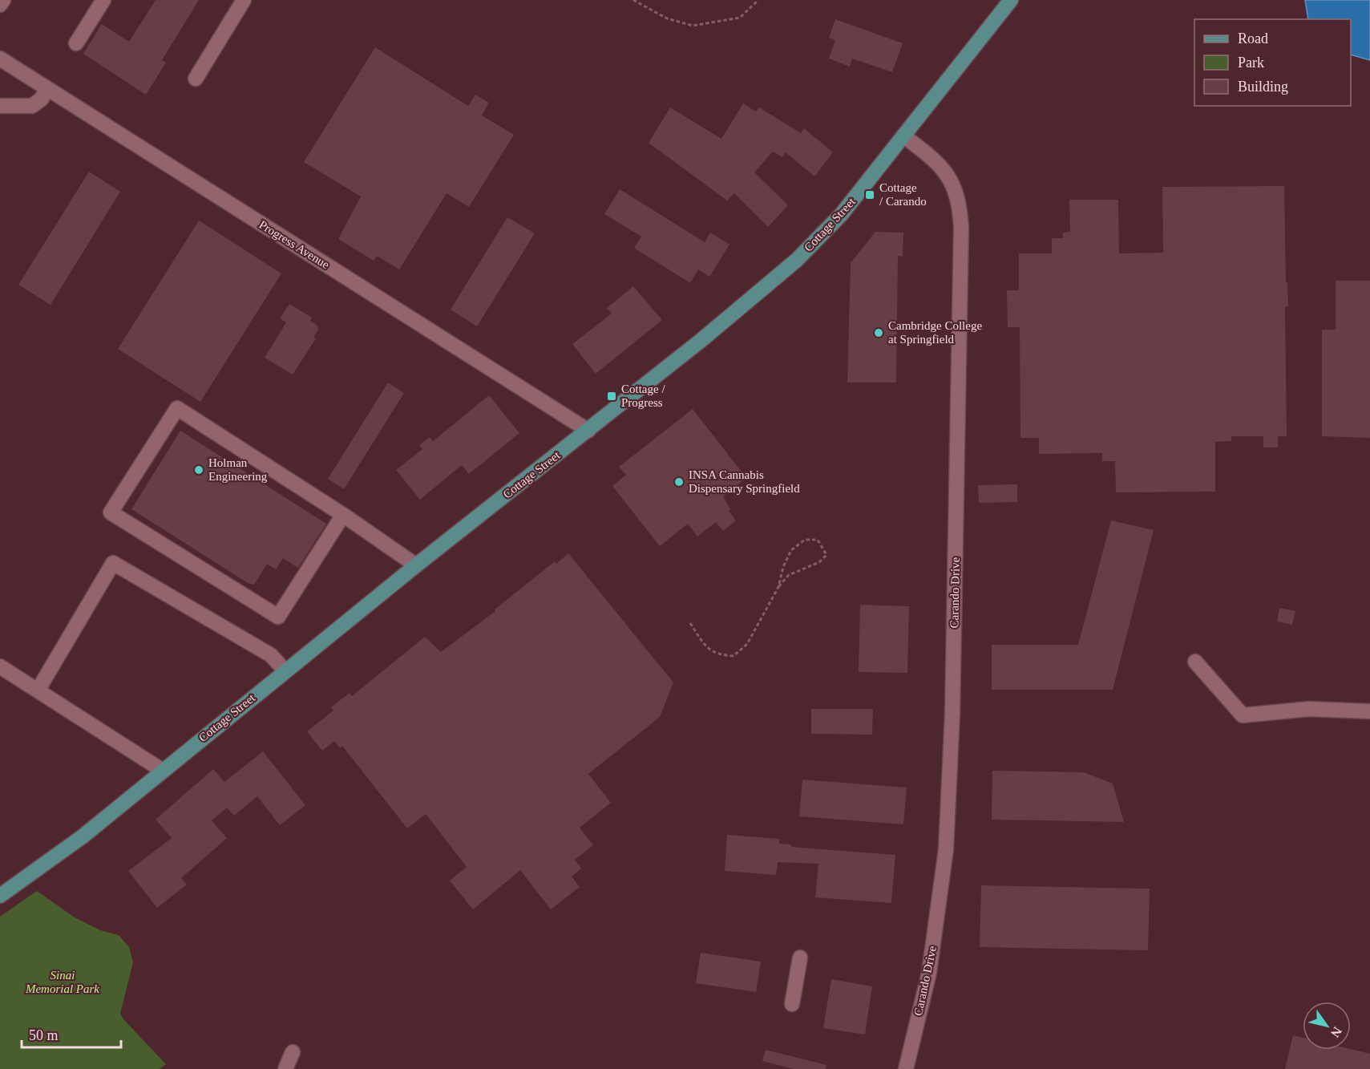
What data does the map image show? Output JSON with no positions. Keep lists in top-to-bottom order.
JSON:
{
  "streets": {
    "main road": ["Cottage Street"],
    "street": ["Progress Avenue", "Carando Drive"]
  },
  "crossings": [
    ["Cottage Street", "Progress Avenue"],
    ["Cottage Street", "Carando Drive"]
  ],
  "parks": ["Sinai Memorial Park"],
  "places": {
    "transit": ["Cottage / Carando", "Cottage / Progress"],
    "other": ["Cambridge College at Springfield", "Holman Engineering", "INSA Cannabis Dispensary Springfield"]
  },
  "legend": ["Road", "Park", "Building"],
  "scale_bar": "50 m",
  "north": "bottom right"
}
